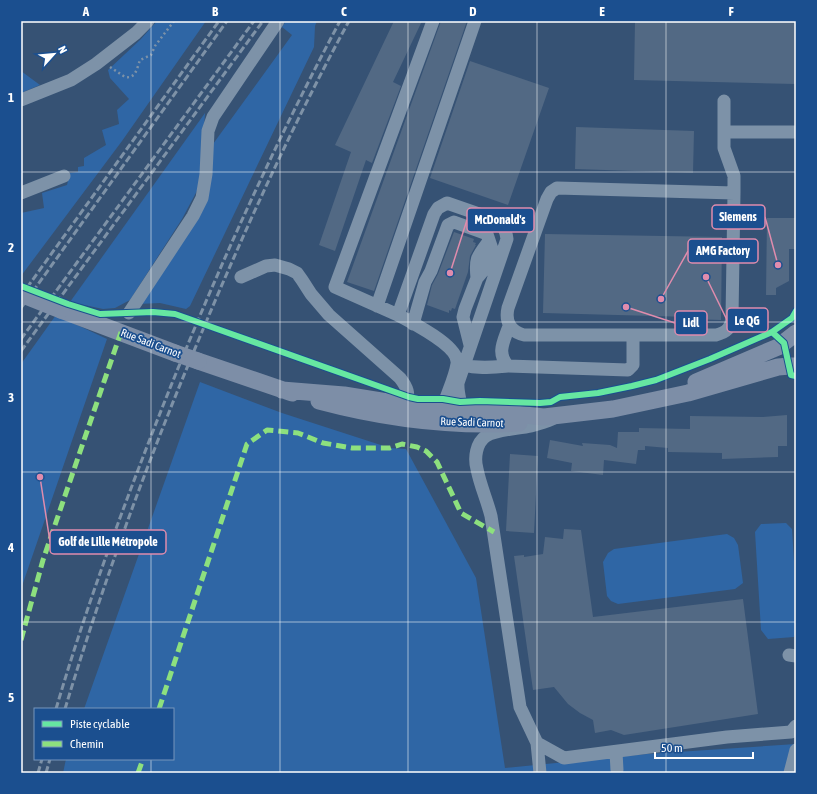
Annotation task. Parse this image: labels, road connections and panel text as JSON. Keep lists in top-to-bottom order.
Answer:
{
  "streets": {
    "main road": ["Rue Sadi Carnot"]
  },
  "places": [
    "Siemens",
    "McDonald's",
    "Le QG",
    "AMG Factory",
    "Lidl",
    "Golf de Lille Métropole"
  ],
  "legend": ["Piste cyclable", "Chemin"],
  "scale_bar": "50 m",
  "north": "top right",
  "grid": {
    "columns": [
      "A",
      "B",
      "C",
      "D",
      "E",
      "F"
    ],
    "rows": [
      "1",
      "2",
      "3",
      "4",
      "5"
    ]
  }
}
